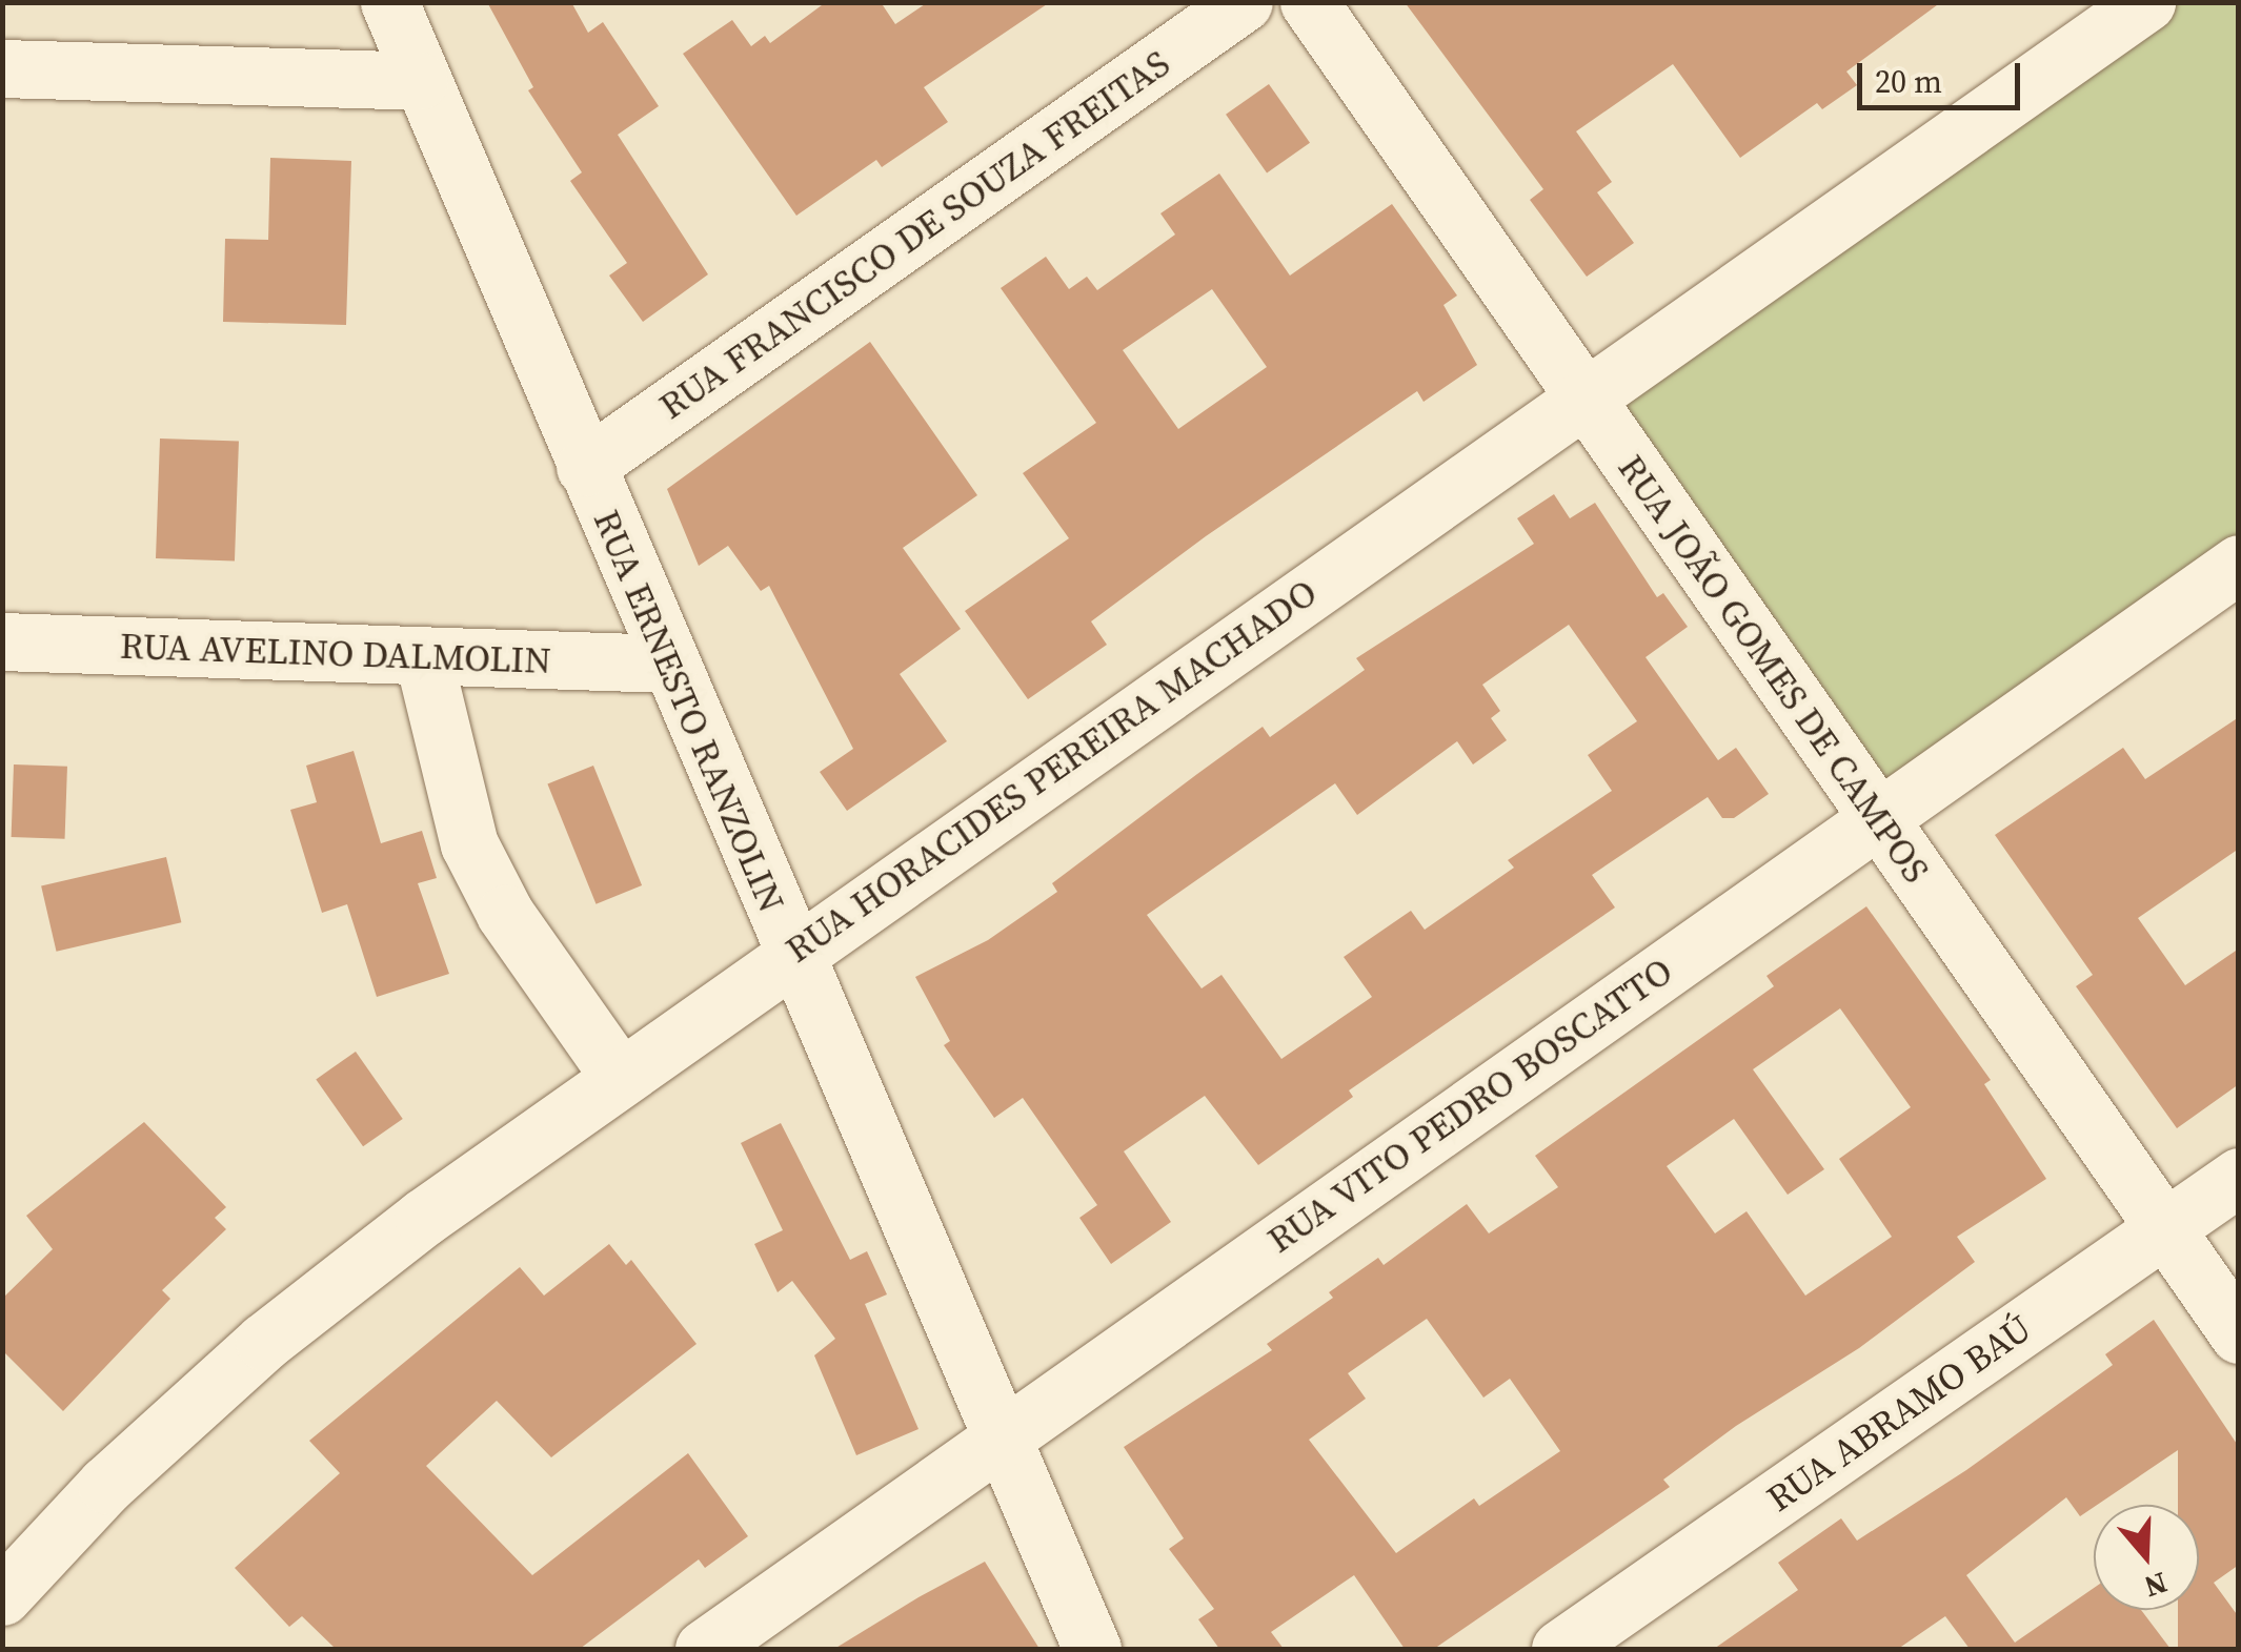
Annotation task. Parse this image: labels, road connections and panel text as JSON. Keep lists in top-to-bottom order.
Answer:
{
  "streets": {
    "street": [
      "RUA FRANCISCO DE SOUZA FREITAS",
      "RUA AVELINO DALMOLIN",
      "RUA JOÃO GOMES DE CAMPOS",
      "RUA ERNESTO RANZOLIN",
      "RUA HORACIDES PEREIRA MACHADO",
      "RUA VITO PEDRO BOSCATTO",
      "RUA ABRAMO BAÚ"
    ]
  },
  "crossings": [
    ["RUA FRANCISCO DE SOUZA FREITAS", "RUA ERNESTO RANZOLIN"],
    ["RUA AVELINO DALMOLIN", "RUA ERNESTO RANZOLIN"],
    ["RUA JOÃO GOMES DE CAMPOS", "RUA HORACIDES PEREIRA MACHADO"],
    ["RUA JOÃO GOMES DE CAMPOS", "RUA VITO PEDRO BOSCATTO"],
    ["RUA JOÃO GOMES DE CAMPOS", "RUA ABRAMO BAÚ"],
    ["RUA ERNESTO RANZOLIN", "RUA HORACIDES PEREIRA MACHADO"],
    ["RUA ERNESTO RANZOLIN", "RUA VITO PEDRO BOSCATTO"]
  ],
  "scale_bar": "20 m",
  "north": "bottom"
}
